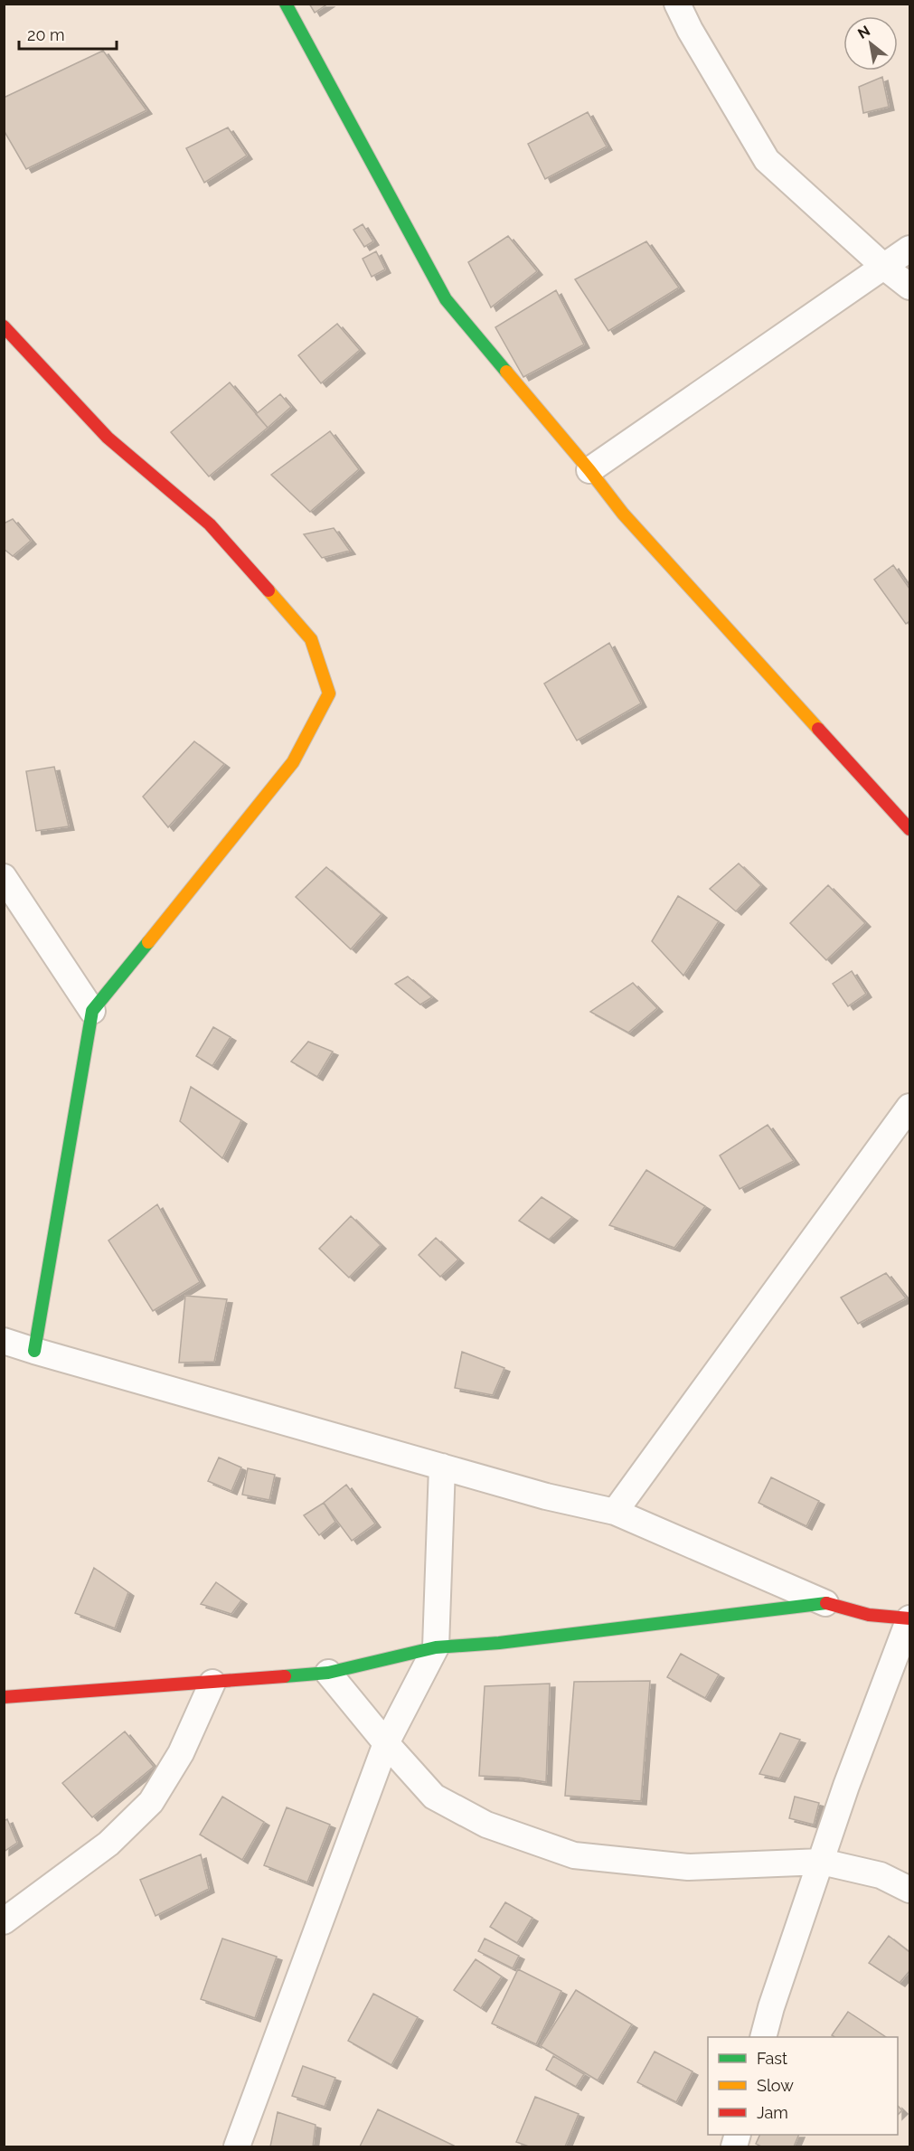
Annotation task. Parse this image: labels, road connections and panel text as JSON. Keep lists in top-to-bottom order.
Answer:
{
  "legend": ["Fast", "Slow", "Jam"],
  "scale_bar": "20 m",
  "north": "top left"
}
